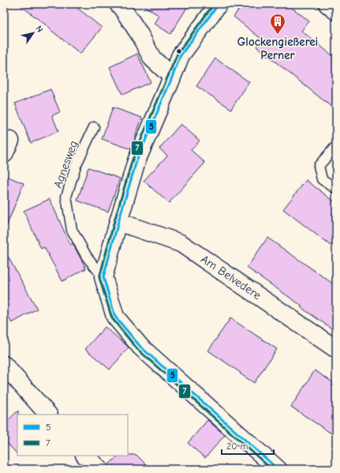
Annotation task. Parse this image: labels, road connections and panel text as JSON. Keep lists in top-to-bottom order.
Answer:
{
  "streets": {
    "street": ["Am Belvedere"],
    "lane": ["Agnesweg"]
  },
  "places": {
    "building": ["Glockengießerei Perner"]
  },
  "lines": ["transit line 5", "transit line 7"],
  "legend": ["5", "7"],
  "scale_bar": "20 m",
  "north": "top right"
}
